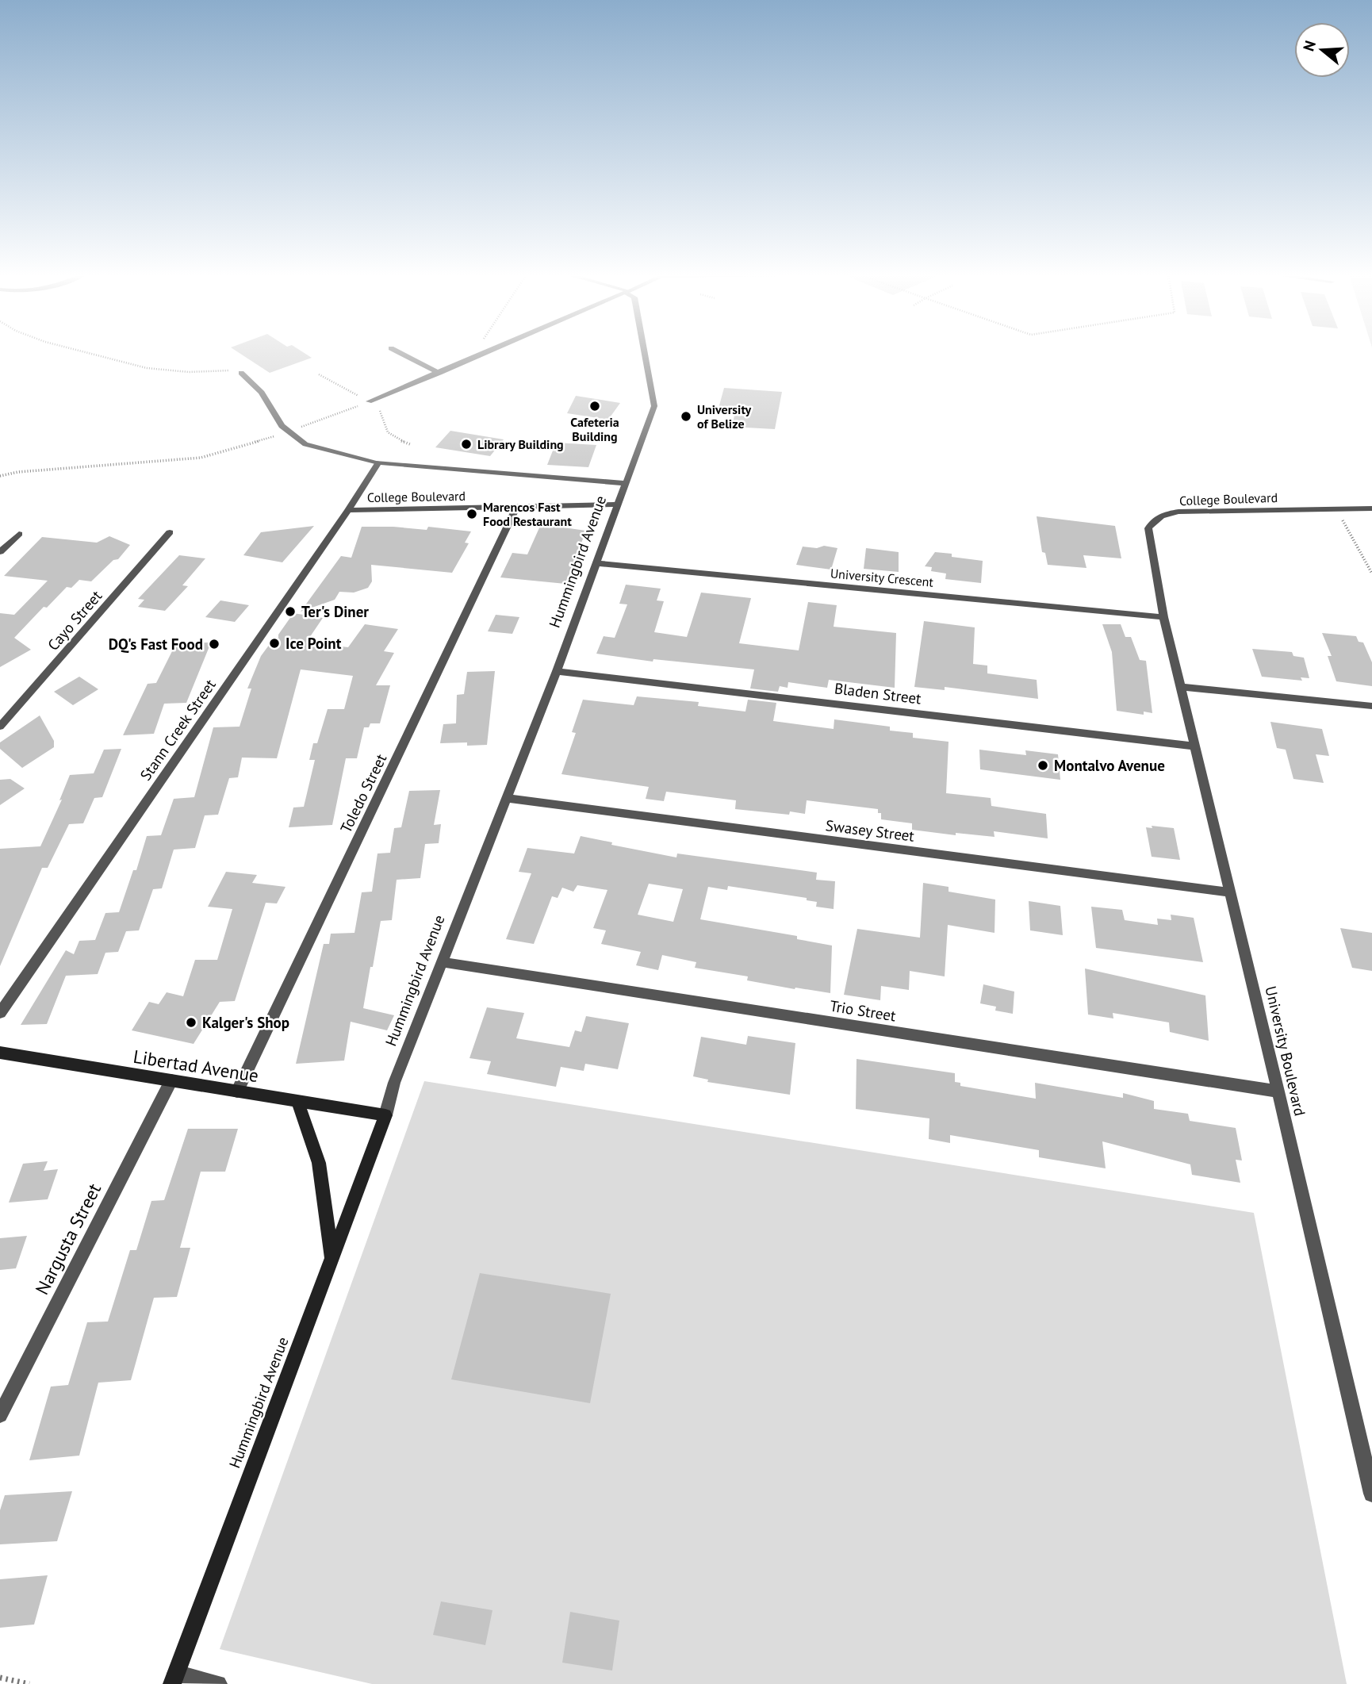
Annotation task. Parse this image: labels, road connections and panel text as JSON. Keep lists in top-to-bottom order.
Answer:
{
  "streets": {
    "street": [
      "College Boulevard",
      "Hummingbird Avenue",
      "University Crescent",
      "Cayo Street",
      "Bladen Street",
      "Stann Creek Street",
      "Toledo Street",
      "Swasey Street",
      "Trio Street",
      "University Boulevard",
      "Libertad Avenue",
      "Nargusta Street"
    ]
  },
  "crossings": [
    ["College Boulevard", "Hummingbird Avenue"],
    ["College Boulevard", "University Crescent"],
    ["College Boulevard", "Stann Creek Street"],
    ["College Boulevard", "Toledo Street"],
    ["College Boulevard", "University Boulevard"],
    ["Hummingbird Avenue", "University Crescent"],
    ["Hummingbird Avenue", "Bladen Street"],
    ["Hummingbird Avenue", "Swasey Street"],
    ["Hummingbird Avenue", "Trio Street"],
    ["Hummingbird Avenue", "Libertad Avenue"],
    ["University Crescent", "University Boulevard"],
    ["Bladen Street", "University Boulevard"],
    ["Toledo Street", "Libertad Avenue"],
    ["Swasey Street", "University Boulevard"],
    ["Trio Street", "University Boulevard"],
    ["Libertad Avenue", "Nargusta Street"]
  ],
  "places": [
    "Cafeteria Building",
    "University of Belize",
    "Library Building",
    "Marencos Fast Food Restaurant",
    "Ter's Diner",
    "Ice Point",
    "DQ's Fast Food",
    "Montalvo Avenue",
    "Kalger's Shop"
  ],
  "north": "left"
}
